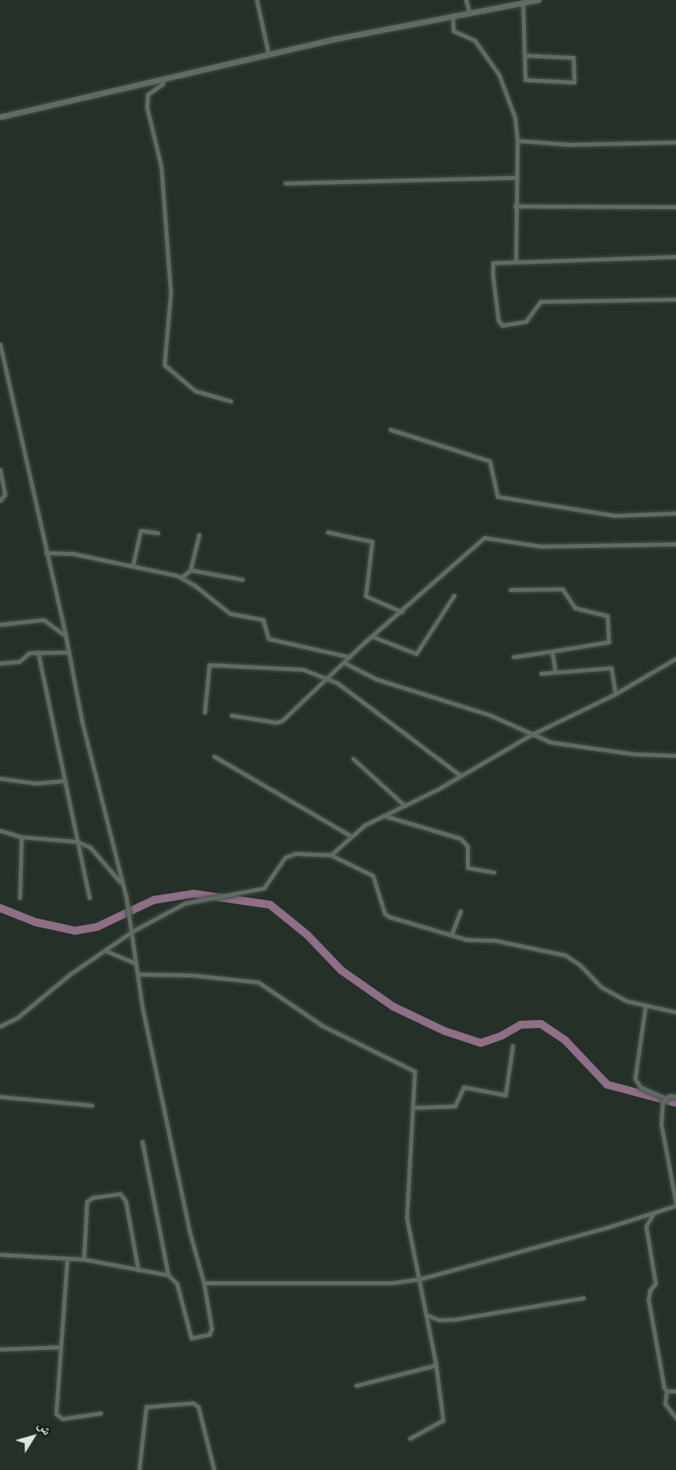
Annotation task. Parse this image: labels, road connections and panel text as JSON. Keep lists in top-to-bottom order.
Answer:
{
  "north": "top right"
}
